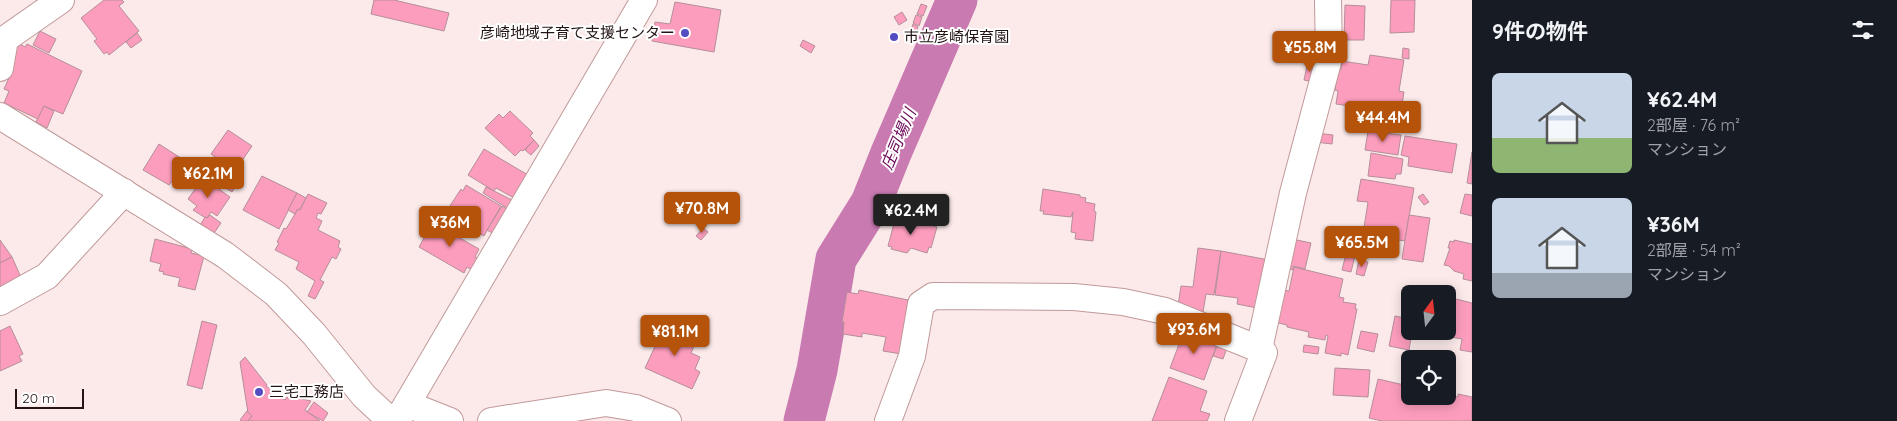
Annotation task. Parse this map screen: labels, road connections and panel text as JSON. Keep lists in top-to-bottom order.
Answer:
{
  "water": ["庄司場川"],
  "places": ["彦崎地域子育て支援センター", "市立彦崎保育園", "三宅工務店"],
  "scale_bar": "20 m",
  "north": "top",
  "page": {
    "heading": "9件の物件",
    "price": [
      "¥55.8M",
      "¥44.4M",
      "¥62.1M",
      "¥70.8M",
      "¥62.4M",
      "¥36M",
      "¥65.5M",
      "¥93.6M",
      "¥81.1M"
    ],
    "list": [
      {
        "name": "¥62.4M",
        "note": "2部屋 · 76 m² · マンション"
      },
      {
        "name": "¥36M",
        "note": "2部屋 · 54 m² · マンション"
      }
    ],
    "scale": "20 m"
  }
}
